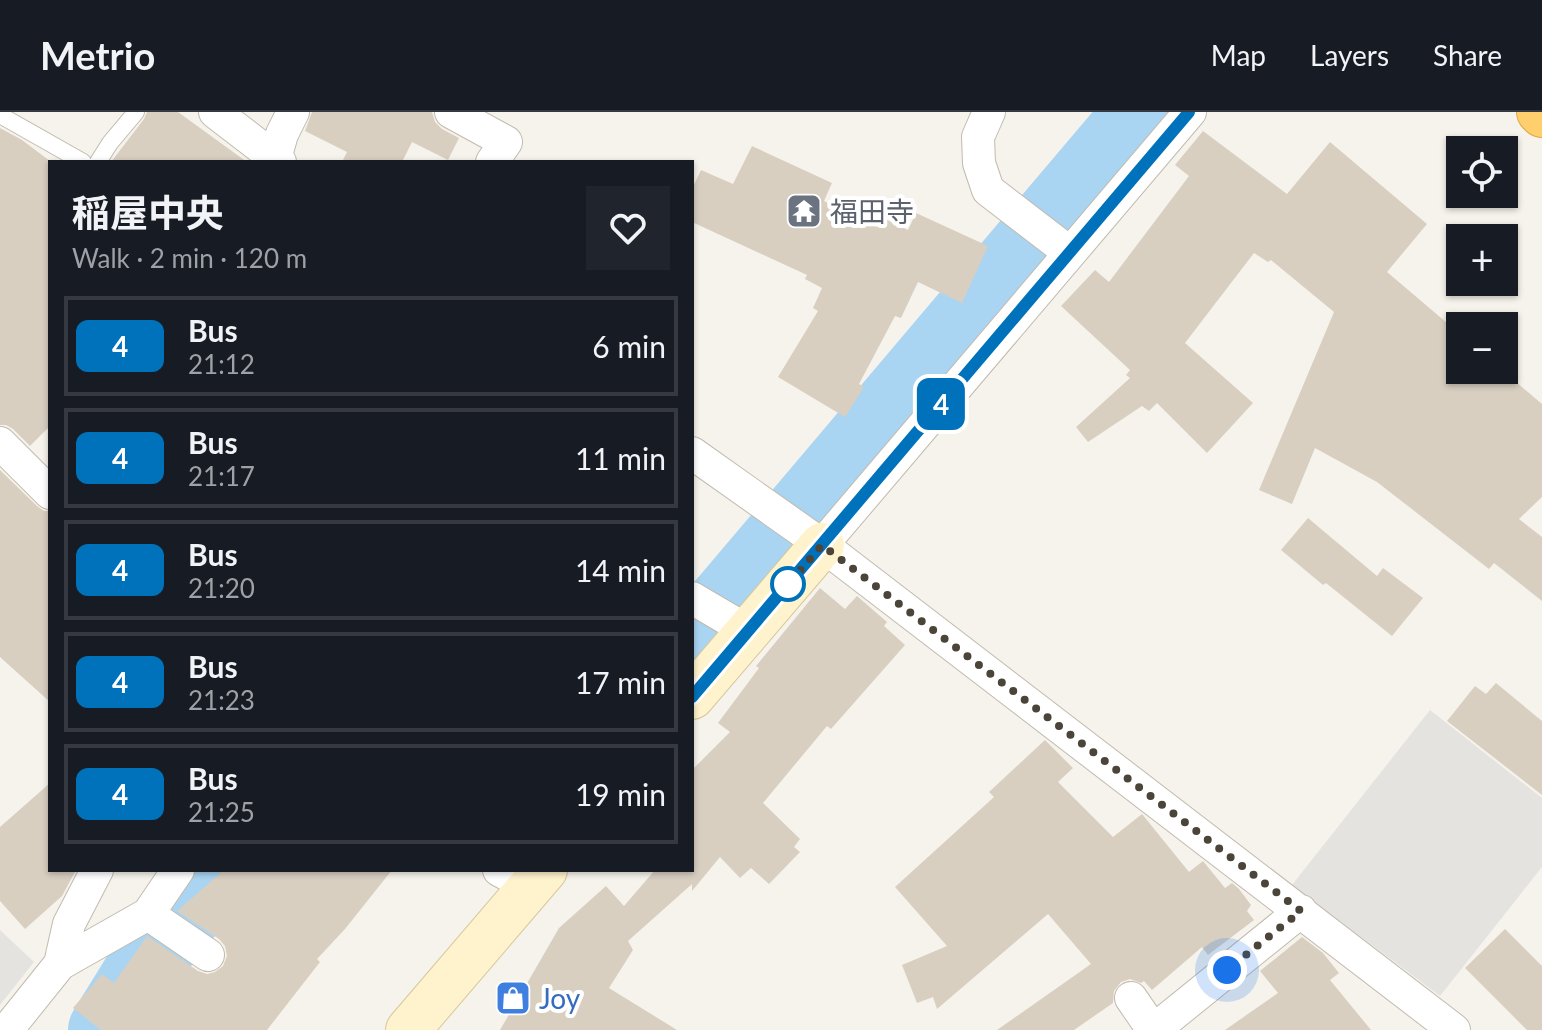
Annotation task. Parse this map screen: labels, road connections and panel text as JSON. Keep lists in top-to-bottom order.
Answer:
{
  "places": {
    "temple": ["福田寺"],
    "shop": ["Joy"]
  },
  "lines": ["bus line 4"],
  "page": {
    "header": "Metrio",
    "nav": ["Map", "Layers", "Share"],
    "on_map": "4",
    "map_buttons": ["+", "−"],
    "heading": ["稲屋中央", "Walk · 2 min · 120 m"],
    "list": [
      {
        "mark": "4",
        "name": "Bus",
        "note": "21:12",
        "value": "6 min"
      },
      {
        "mark": "4",
        "name": "Bus",
        "note": "21:17",
        "value": "11 min"
      },
      {
        "mark": "4",
        "name": "Bus",
        "note": "21:20",
        "value": "14 min"
      },
      {
        "mark": "4",
        "name": "Bus",
        "note": "21:23",
        "value": "17 min"
      },
      {
        "mark": "4",
        "name": "Bus",
        "note": "21:25",
        "value": "19 min"
      }
    ]
  }
}
